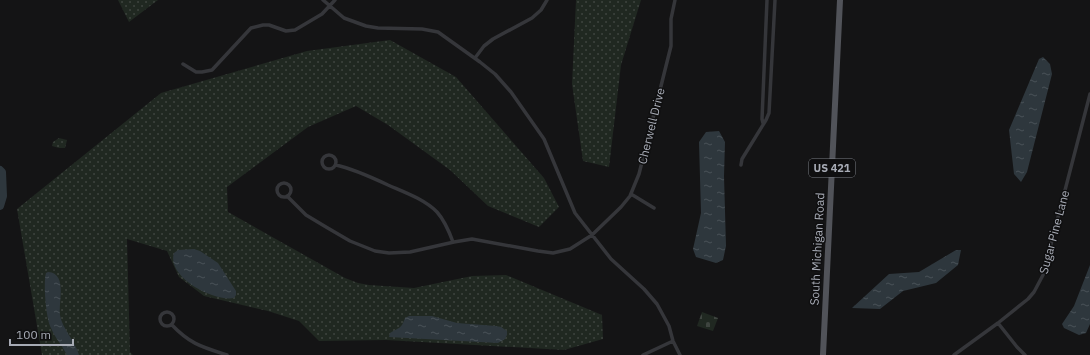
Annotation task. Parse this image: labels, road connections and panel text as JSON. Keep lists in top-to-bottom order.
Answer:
{
  "streets": {
    "main road": ["US 421", "South Michigan Road"],
    "street": ["Cherwell Drive", "Sugar Pine Lane"]
  },
  "scale_bar": "100 m"
}
